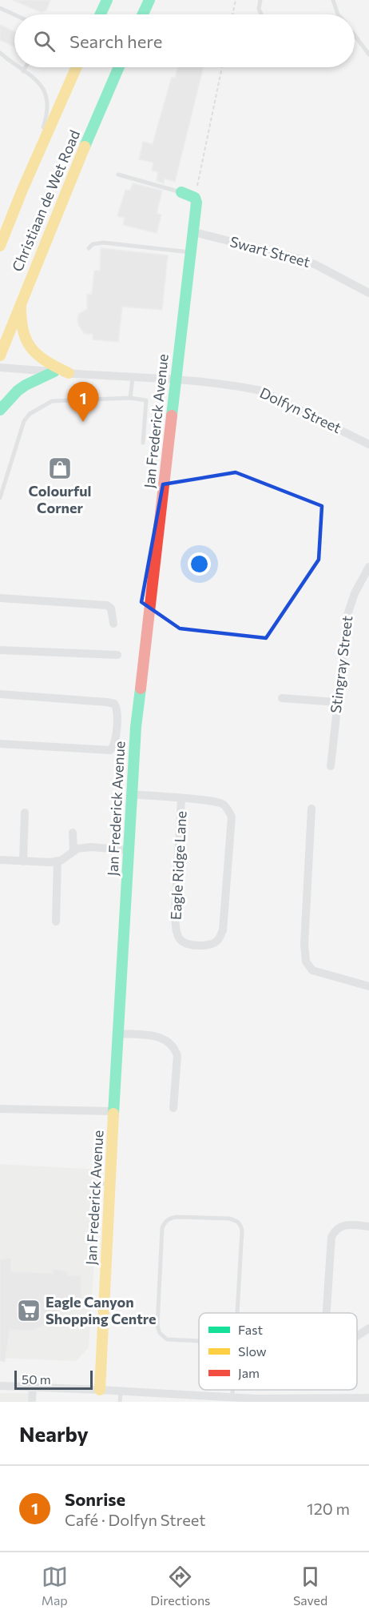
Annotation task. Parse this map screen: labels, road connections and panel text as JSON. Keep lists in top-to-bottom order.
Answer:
{
  "streets": {
    "street": [
      "Christiaan de Wet Road",
      "Swart Street",
      "Dolfyn Street",
      "Jan Frederick Avenue",
      "Stingray Street",
      "Eagle Ridge Lane"
    ]
  },
  "crossings": [
    ["Swart Street", "Jan Frederick Avenue"],
    ["Dolfyn Street", "Jan Frederick Avenue"],
    ["Jan Frederick Avenue", "Eagle Ridge Lane"]
  ],
  "places": {
    "shop": ["Colourful Corner"],
    "supermarket": ["Eagle Canyon Shopping Centre"]
  },
  "legend": ["Fast", "Slow", "Jam"],
  "scale_bar": "50 m",
  "page": {
    "search": "Search here",
    "pins": "1",
    "scale": "50 m",
    "heading": "Nearby",
    "list": [
      {
        "mark": "1",
        "name": "Sonrise",
        "note": "Café · Dolfyn Street",
        "value": "120 m"
      }
    ],
    "nav": ["Map", "Directions", "Saved"]
  }
}
